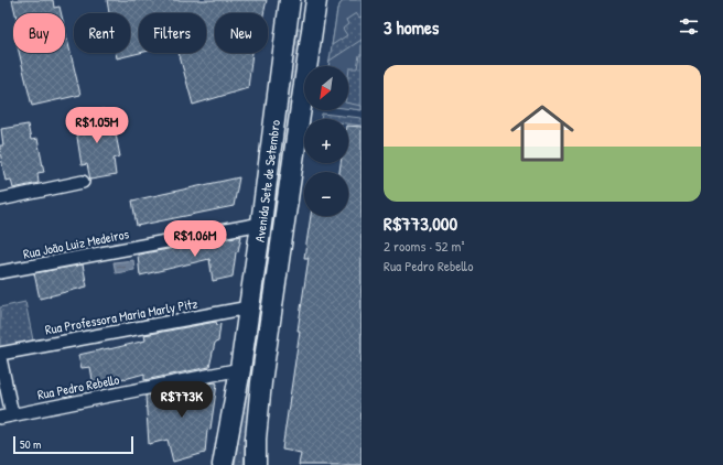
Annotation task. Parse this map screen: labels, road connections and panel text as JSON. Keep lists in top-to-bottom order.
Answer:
{
  "streets": {
    "main road": ["Avenida Sete de Setembro"],
    "street": ["Rua João Luiz Medeiros", "Rua Professora Maria Marly Pitz", "Rua Pedro Rebello"]
  },
  "crossings": [
    ["Avenida Sete de Setembro", "Rua João Luiz Medeiros"],
    ["Avenida Sete de Setembro", "Rua Professora Maria Marly Pitz"],
    ["Avenida Sete de Setembro", "Rua Pedro Rebello"]
  ],
  "scale_bar": "50 m",
  "north": "bottom left",
  "page": {
    "heading": "3 homes",
    "chip": [
      "Buy",
      "Rent",
      "Filters",
      "New"
    ],
    "list": [
      {
        "name": "R$773,000",
        "note": "2 rooms · 52 m² · Rua Pedro Rebello"
      }
    ],
    "map_buttons": ["+", "−"],
    "price": ["R$1.05M", "R$1.06M", "R$773K"],
    "scale": "50 m"
  }
}
